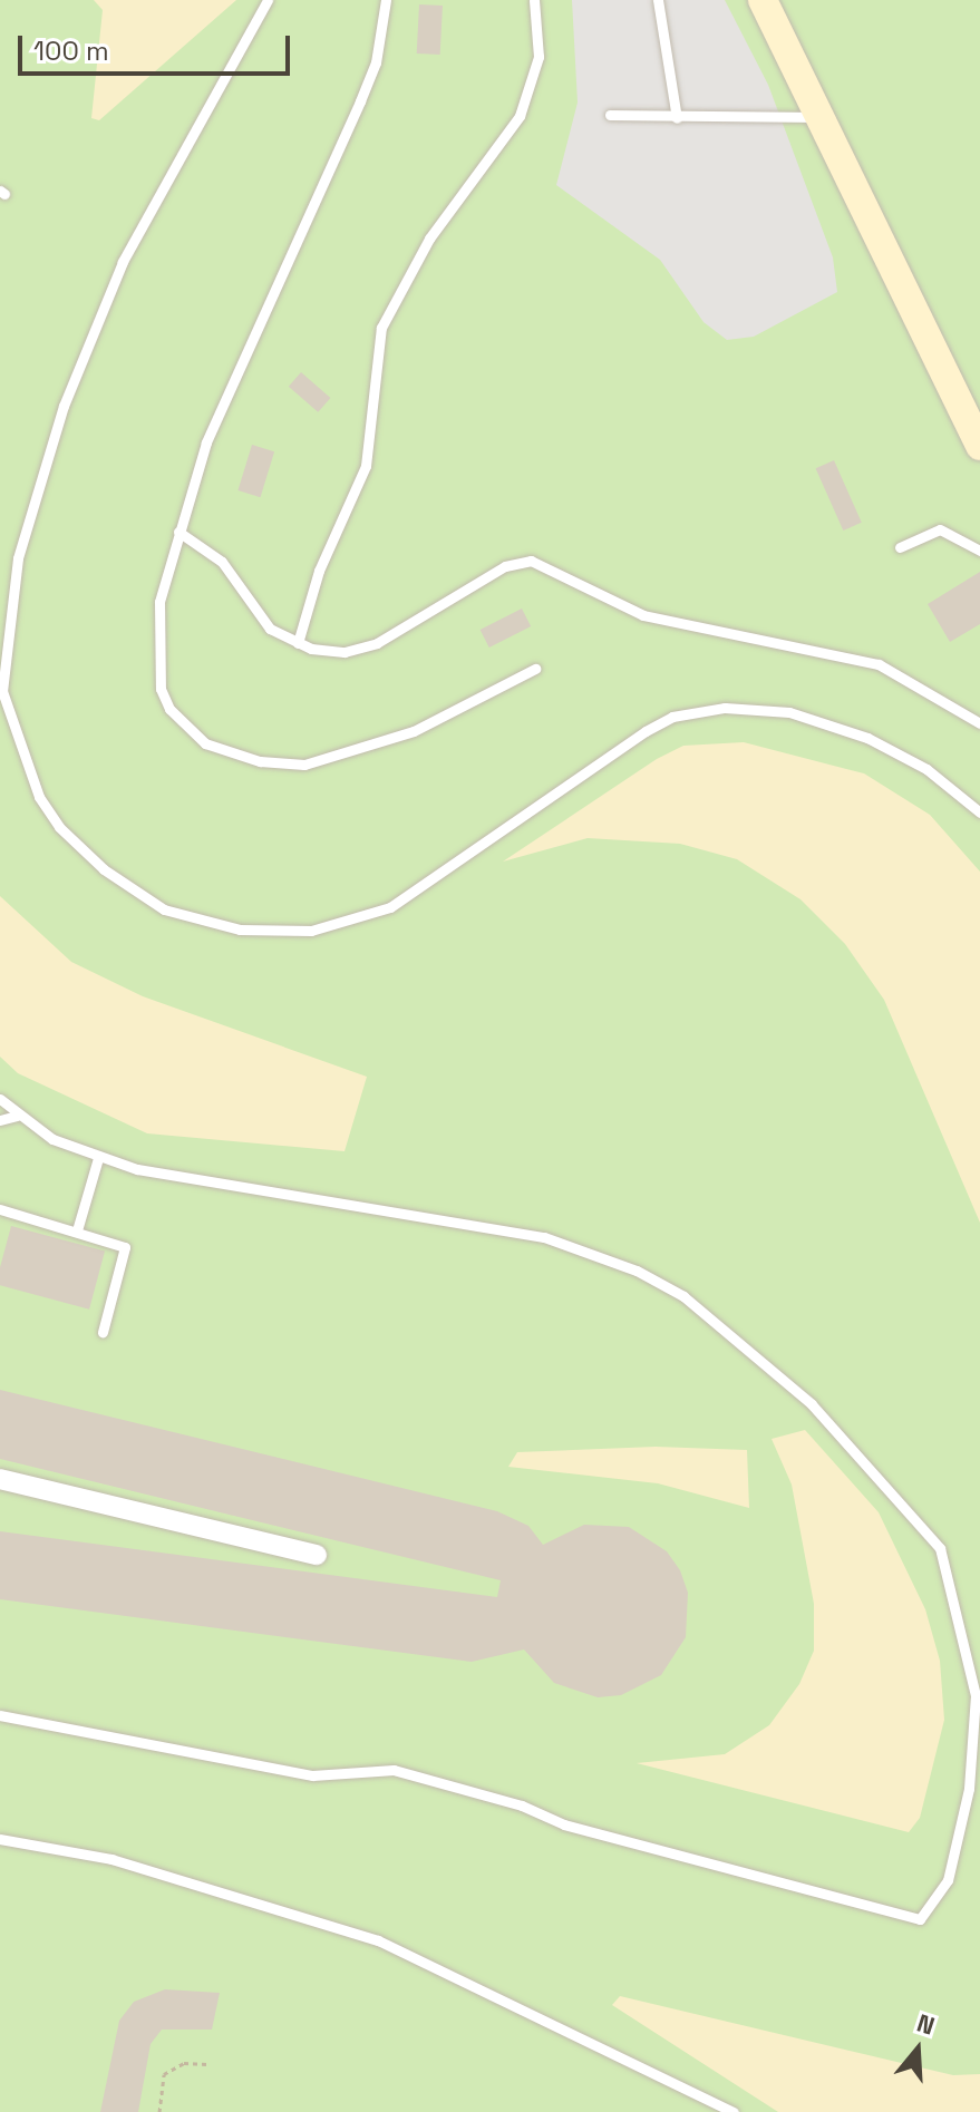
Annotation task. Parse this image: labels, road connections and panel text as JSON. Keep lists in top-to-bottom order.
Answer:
{
  "scale_bar": "100 m",
  "north": "top"
}
